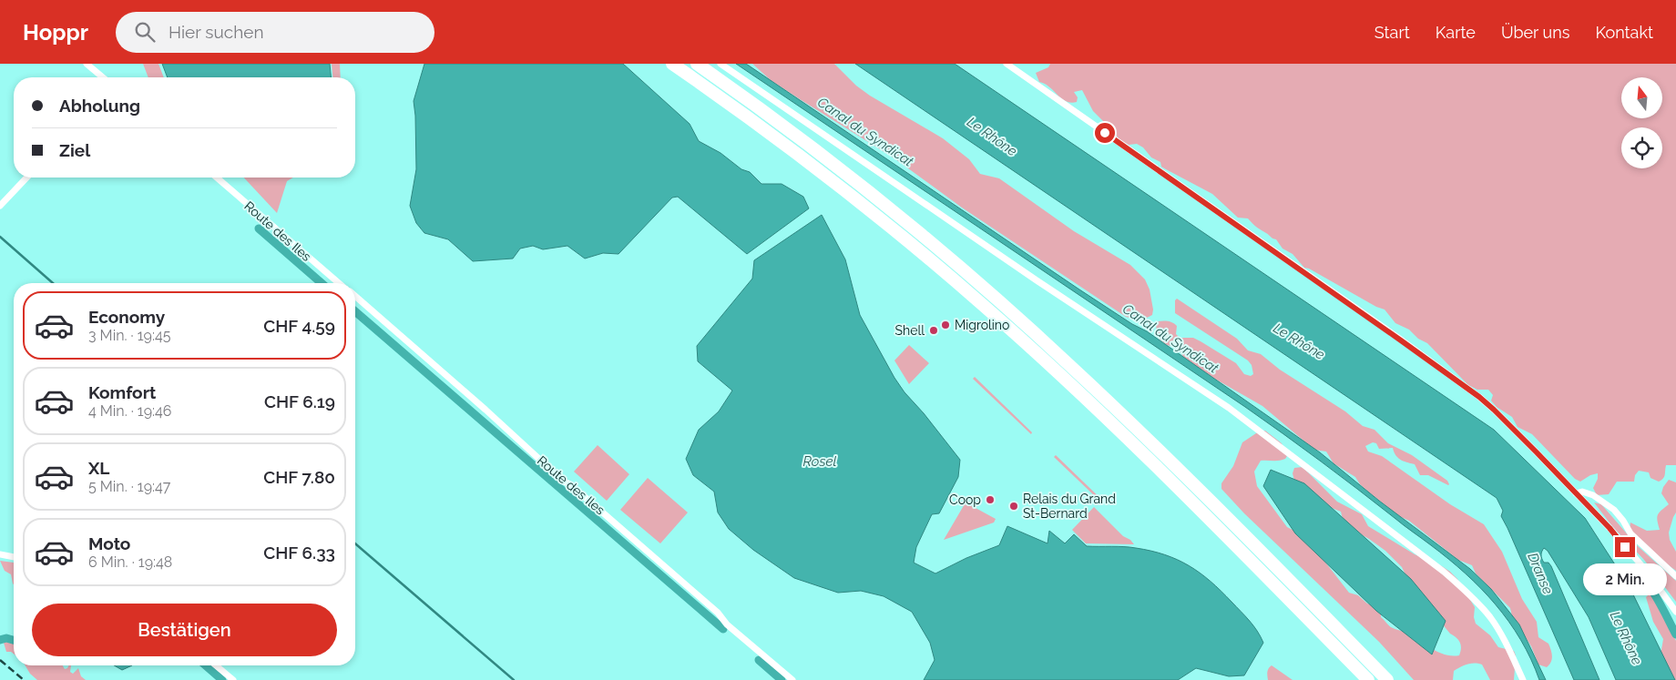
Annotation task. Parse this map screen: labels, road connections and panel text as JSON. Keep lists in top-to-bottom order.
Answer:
{
  "streets": {
    "street": ["Route des Iles"]
  },
  "water": [
    "Canal du Syndicat",
    "Le Rhône",
    "Rosel",
    "Dranse"
  ],
  "places": [
    "Migrolino",
    "Shell",
    "Coop",
    "Relais du Grand St-Bernard"
  ],
  "north": "top",
  "page": {
    "header": "Hoppr",
    "search": "Hier suchen",
    "nav": [
      "Start",
      "Karte",
      "Über uns",
      "Kontakt"
    ],
    "banner": ["Abholung", "Ziel"],
    "list": [
      {
        "name": "Economy",
        "note": "3 Min. · 19:45",
        "value": "CHF 4.59"
      },
      {
        "name": "Komfort",
        "note": "4 Min. · 19:46",
        "value": "CHF 6.19"
      },
      {
        "name": "XL",
        "note": "5 Min. · 19:47",
        "value": "CHF 7.80"
      },
      {
        "name": "Moto",
        "note": "6 Min. · 19:48",
        "value": "CHF 6.33"
      }
    ],
    "bubble": "2 Min.",
    "buttons": "Bestätigen"
  }
}
